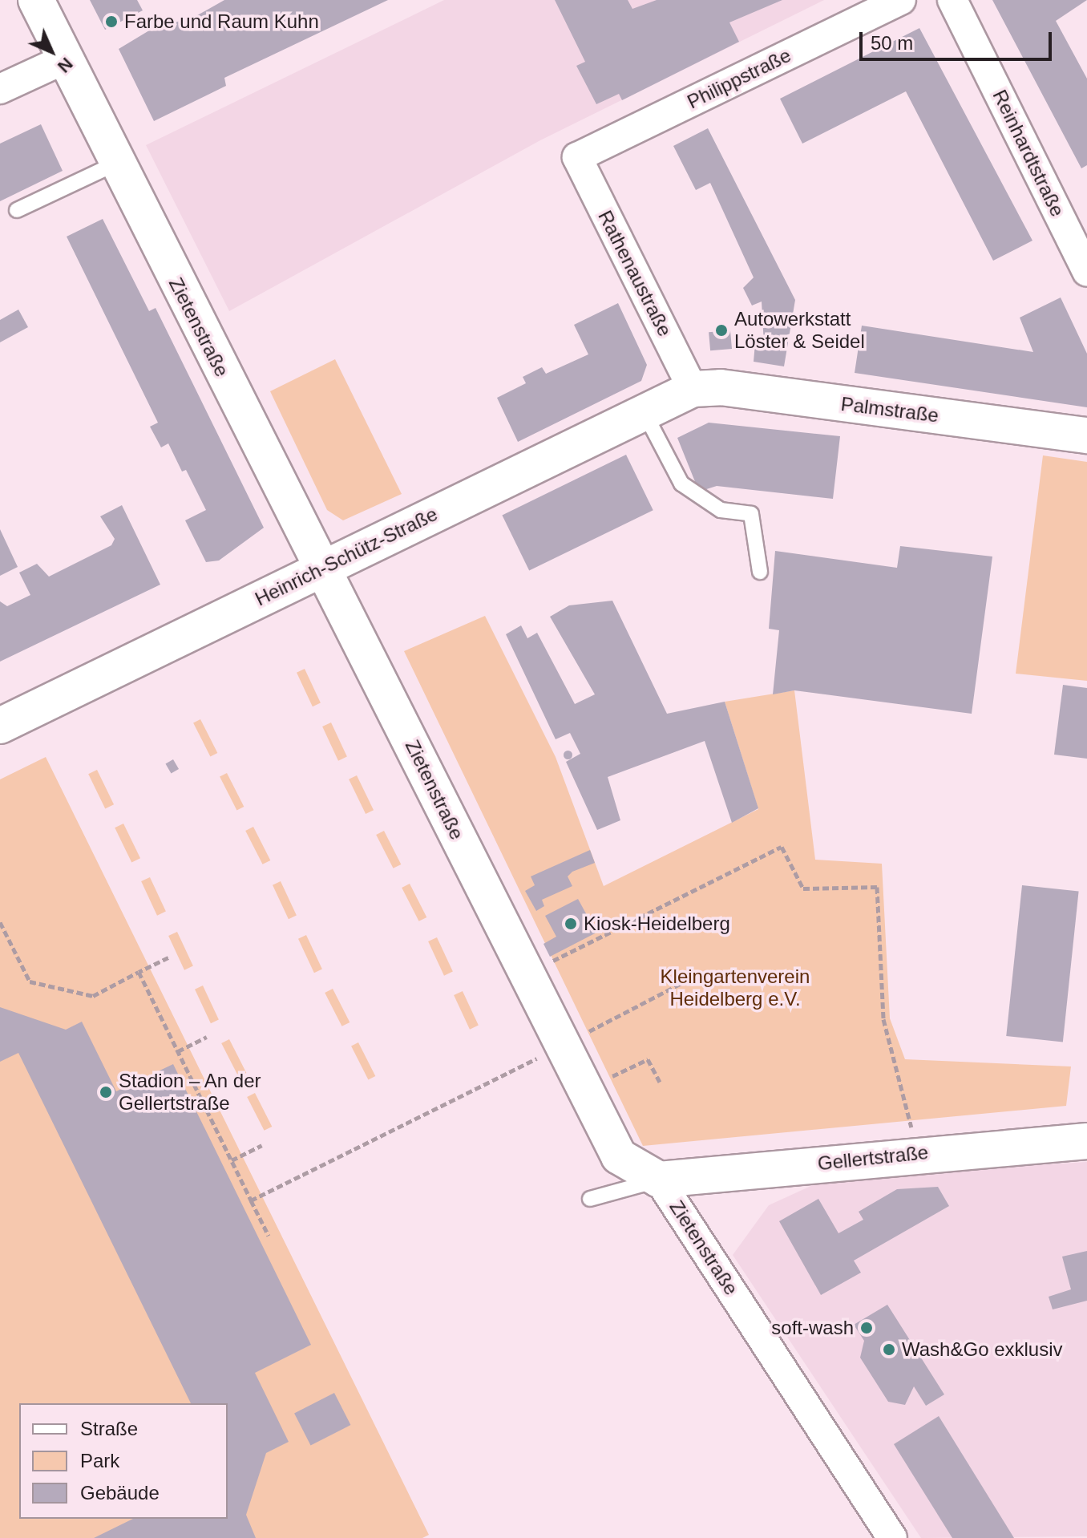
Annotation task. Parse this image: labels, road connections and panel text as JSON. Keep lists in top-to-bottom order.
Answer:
{
  "streets": {
    "street": [
      "Philippstraße",
      "Reinhardtstraße",
      "Rathenaustraße",
      "Zietenstraße",
      "Palmstraße",
      "Heinrich-Schütz-Straße",
      "Gellertstraße"
    ]
  },
  "crossings": [
    ["Philippstraße", "Rathenaustraße"],
    ["Rathenaustraße", "Palmstraße"],
    ["Rathenaustraße", "Heinrich-Schütz-Straße"],
    ["Zietenstraße", "Heinrich-Schütz-Straße"],
    ["Zietenstraße", "Gellertstraße"],
    ["Palmstraße", "Heinrich-Schütz-Straße"]
  ],
  "parks": ["Kleingartenverein Heidelberg e.V."],
  "places": [
    "Farbe und Raum Kuhn",
    "Autowerkstatt Löster & Seidel",
    "Kiosk-Heidelberg",
    "Stadion – An der Gellertstraße",
    "soft-wash",
    "Wash&Go exklusiv"
  ],
  "legend": ["Straße", "Park", "Gebäude"],
  "scale_bar": "50 m",
  "north": "bottom right"
}
